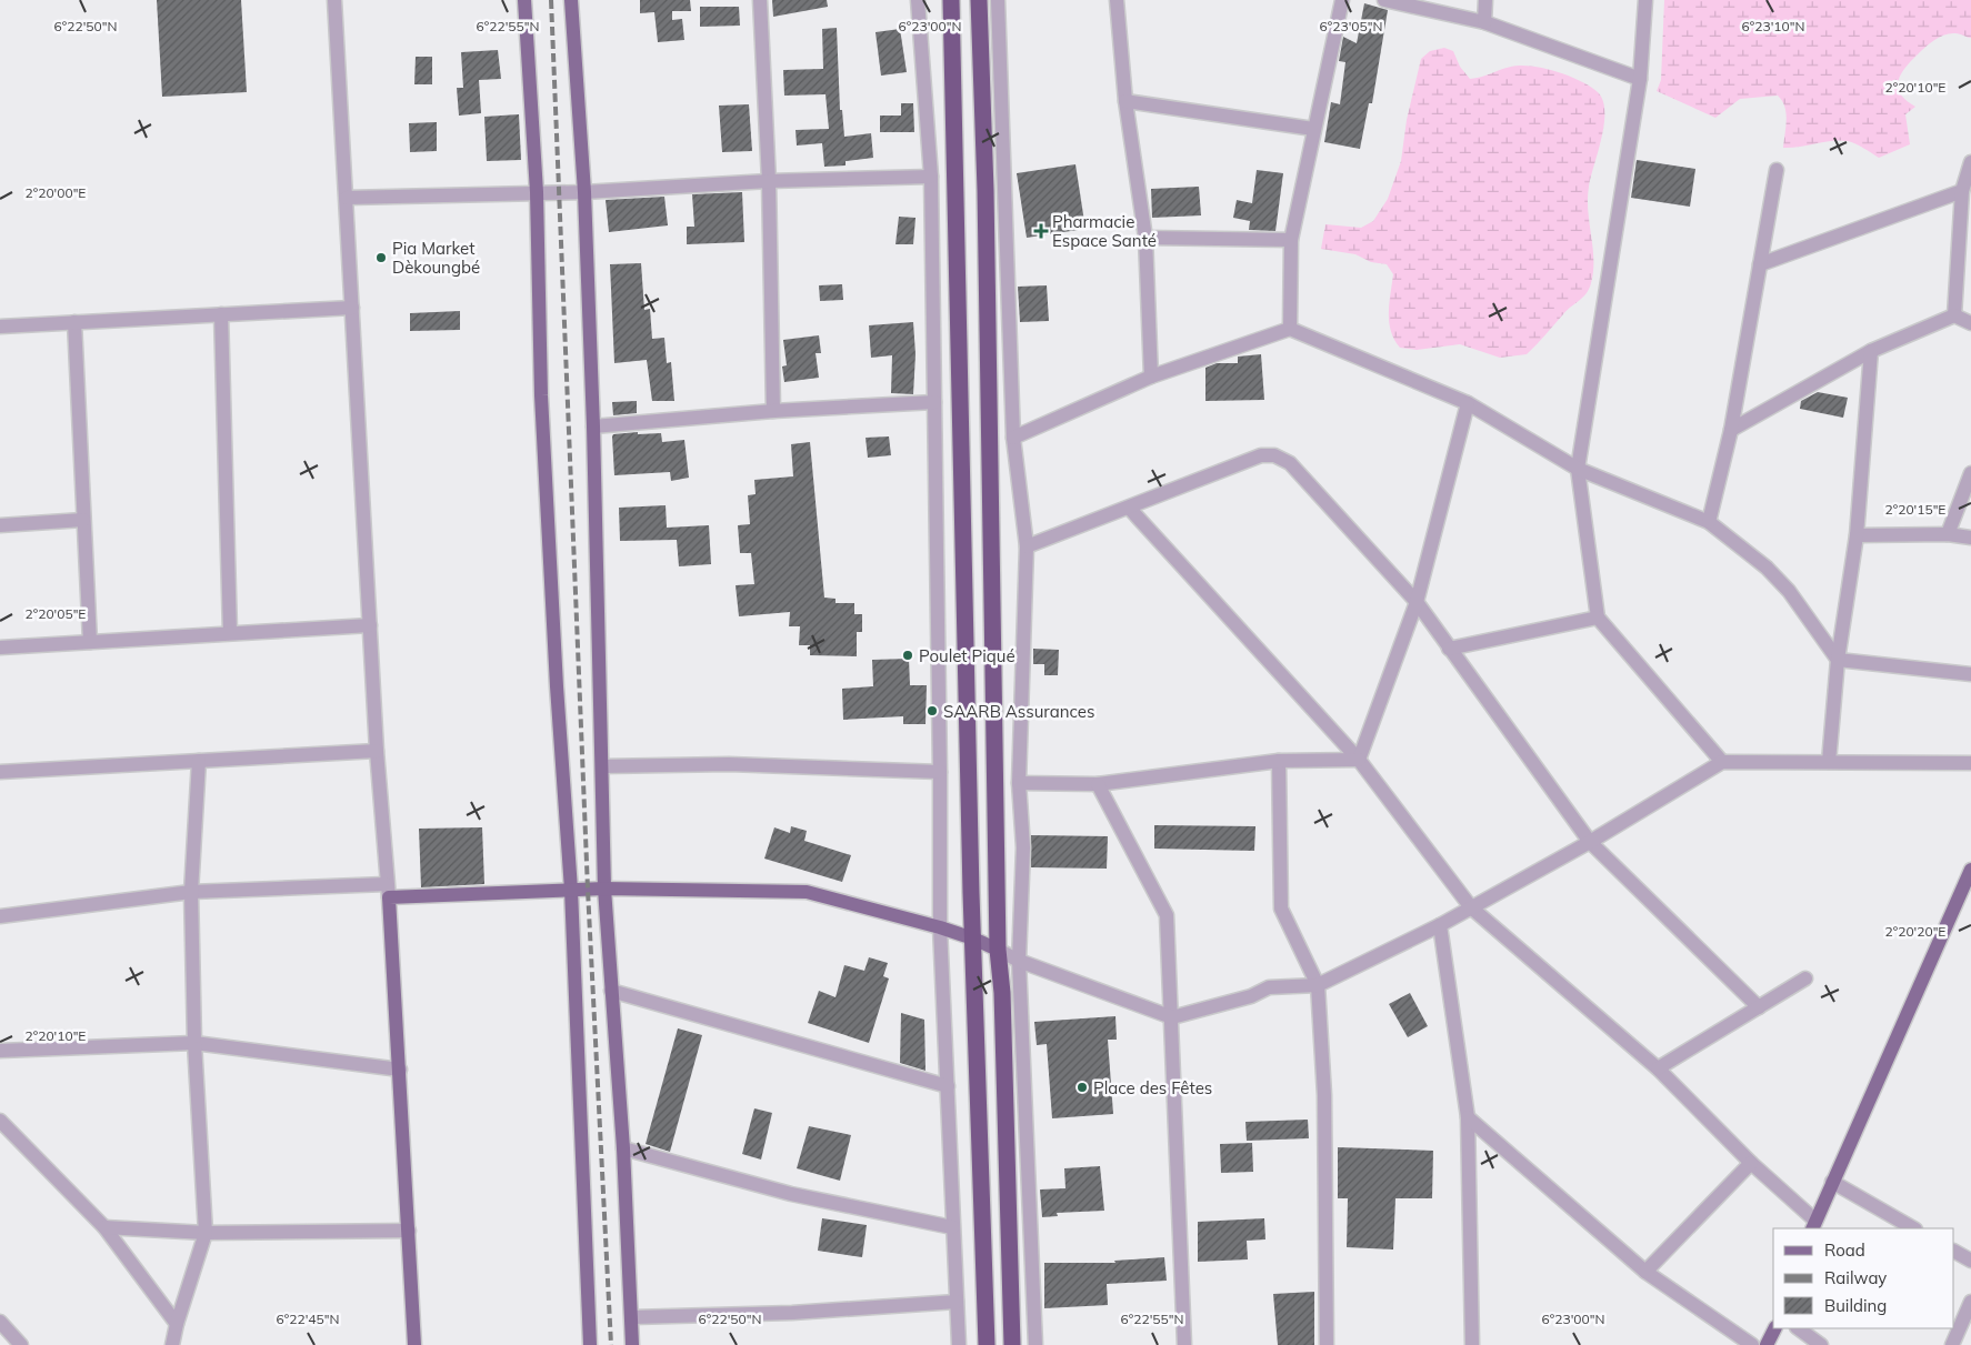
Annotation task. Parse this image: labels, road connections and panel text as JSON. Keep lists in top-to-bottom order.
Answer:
{
  "places": {
    "health": ["Pharmacie Espace Santé"],
    "other": [
      "Pia Market Dèkoungbé",
      "Poulet Piqué",
      "SAARB Assurances",
      "Place des Fêtes"
    ]
  },
  "legend": ["Road", "Railway", "Building"],
  "coordinates": [
    "6°22'50\"N",
    "6°22'55\"N",
    "6°23'00\"N",
    "6°23'05\"N",
    "6°23'10\"N",
    "2°20'10\"E",
    "2°20'00\"E",
    "2°20'15\"E",
    "2°20'05\"E",
    "2°20'20\"E",
    "6°22'45\"N"
  ]
}
